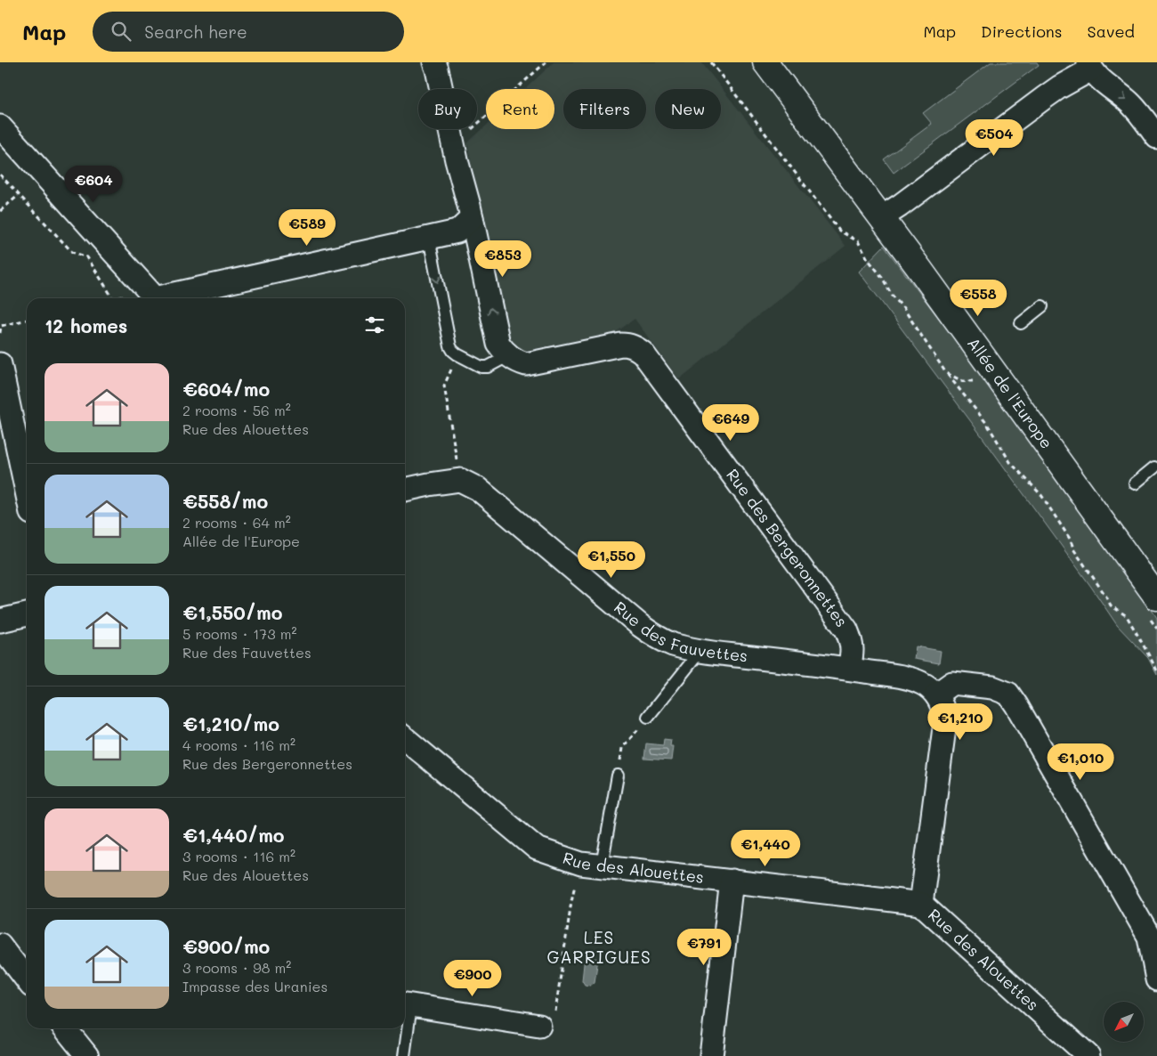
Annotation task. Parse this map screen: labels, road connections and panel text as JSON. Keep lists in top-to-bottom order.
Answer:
{
  "streets": {
    "street": [
      "Allée de l'Europe",
      "Rue des Bergeronnettes",
      "Rue des Fauvettes",
      "Rue des Alouettes"
    ]
  },
  "crossings": [
    ["Rue des Bergeronnettes", "Rue des Fauvettes"]
  ],
  "districts": ["LES GARRIGUES"],
  "north": "bottom left",
  "page": {
    "header": "Map",
    "search": "Search here",
    "nav": ["Map", "Directions", "Saved"],
    "chip": [
      "Buy",
      "Rent",
      "Filters",
      "New"
    ],
    "price": [
      "€504",
      "€604",
      "€589",
      "€853",
      "€558",
      "€649",
      "€1,550",
      "€1,210",
      "€1,010",
      "€1,440",
      "€791",
      "€900"
    ],
    "heading": "12 homes",
    "list": [
      {
        "name": "€604/mo",
        "note": "2 rooms · 56 m² · Rue des Alouettes"
      },
      {
        "name": "€558/mo",
        "note": "2 rooms · 64 m² · Allée de l'Europe"
      },
      {
        "name": "€1,550/mo",
        "note": "5 rooms · 173 m² · Rue des Fauvettes"
      },
      {
        "name": "€1,210/mo",
        "note": "4 rooms · 116 m² · Rue des Bergeronnettes"
      },
      {
        "name": "€1,440/mo",
        "note": "3 rooms · 116 m² · Rue des Alouettes"
      },
      {
        "name": "€900/mo",
        "note": "3 rooms · 98 m² · Impasse des Uranies"
      }
    ]
  }
}
